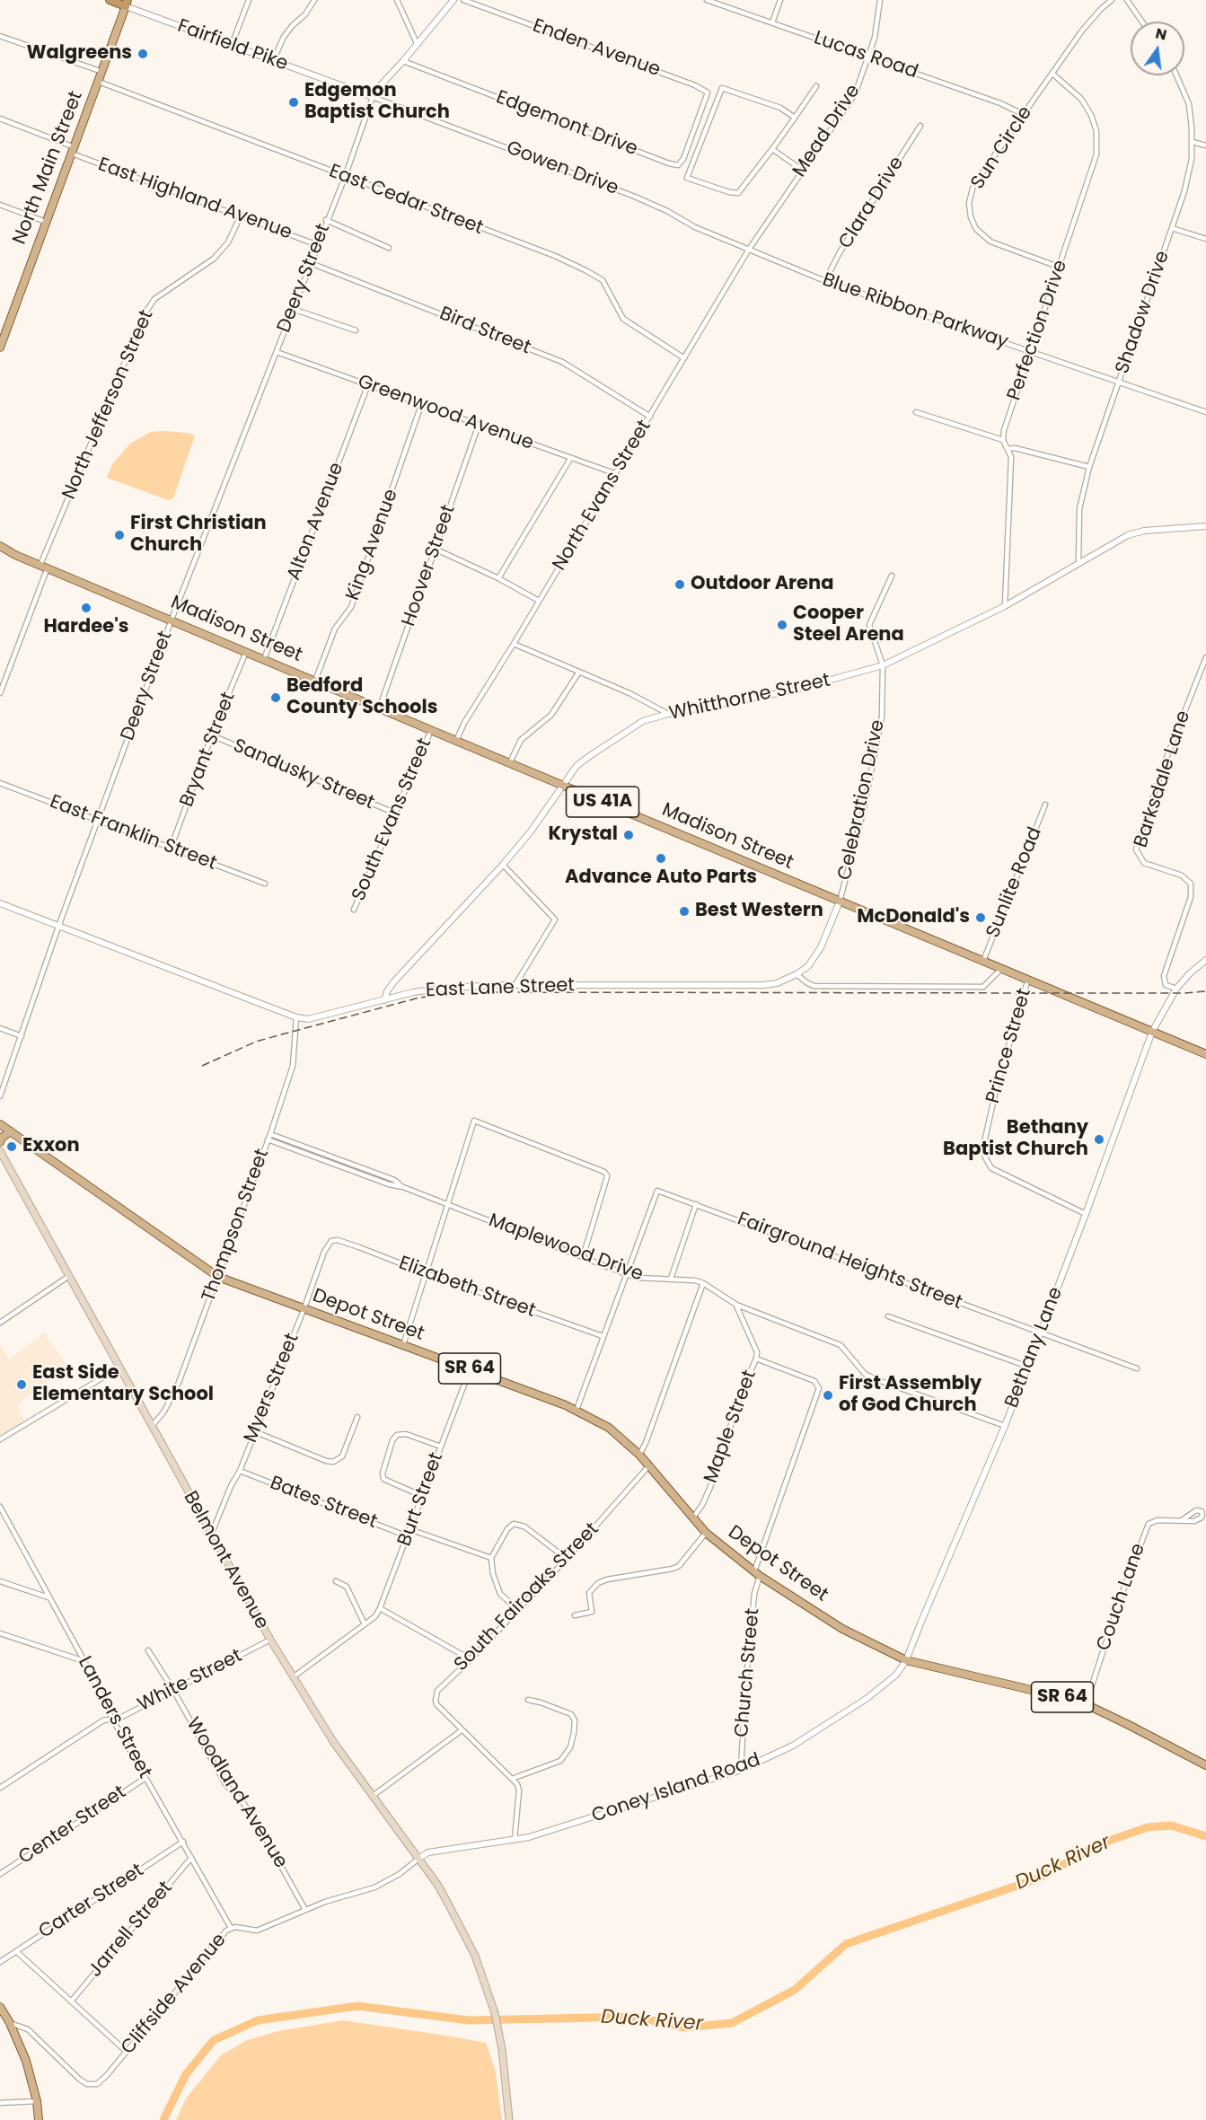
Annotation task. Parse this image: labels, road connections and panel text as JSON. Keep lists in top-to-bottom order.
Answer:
{
  "streets": {
    "main road": [
      "North Main Street",
      "Madison Street",
      "US 41A",
      "Depot Street",
      "SR 64",
      "Belmont Avenue"
    ],
    "street": [
      "Fairfield Pike",
      "Enden Avenue",
      "Lucas Road",
      "Edgemont Drive",
      "Mead Drive",
      "Sun Circle",
      "Gowen Drive",
      "East Highland Avenue",
      "East Cedar Street",
      "Clara Drive",
      "Deery Street",
      "Blue Ribbon Parkway",
      "Shadow Drive",
      "Perfection Drive",
      "Bird Street",
      "North Jefferson Street",
      "Greenwood Avenue",
      "North Evans Street",
      "Alton Avenue",
      "King Avenue",
      "Hoover Street",
      "Whitthorne Street",
      "Bryant Street",
      "Sandusky Street",
      "Barksdale Lane",
      "Celebration Drive",
      "South Evans Street",
      "East Franklin Street",
      "Sunlite Road",
      "East Lane Street",
      "Prince Street",
      "Thompson Street",
      "Maplewood Drive",
      "Fairground Heights Street",
      "Elizabeth Street",
      "Bethany Lane",
      "Myers Street",
      "Maple Street",
      "Burt Street",
      "Bates Street",
      "South Fairoaks Street",
      "Couch Lane",
      "Church Street",
      "White Street",
      "Landers Street",
      "Coney Island Road",
      "Woodland Avenue",
      "Center Street",
      "Carter Street",
      "Jarrell Street",
      "Cliffside Avenue"
    ]
  },
  "crossings": [
    ["Fairfield Pike", "North Main Street"],
    ["Fairfield Pike", "Gowen Drive"],
    ["Fairfield Pike", "Deery Street"],
    ["Enden Avenue", "Edgemont Drive"],
    ["Lucas Road", "Mead Drive"],
    ["Lucas Road", "Sun Circle"],
    ["Mead Drive", "Gowen Drive"],
    ["Mead Drive", "Blue Ribbon Parkway"],
    ["Mead Drive", "North Evans Street"],
    ["Sun Circle", "Perfection Drive"],
    ["North Main Street", "East Highland Avenue"],
    ["North Main Street", "East Cedar Street"],
    ["Gowen Drive", "Deery Street"],
    ["Gowen Drive", "Blue Ribbon Parkway"],
    ["Gowen Drive", "North Evans Street"],
    ["East Highland Avenue", "Deery Street"],
    ["East Highland Avenue", "North Jefferson Street"],
    ["East Cedar Street", "Deery Street"],
    ["East Cedar Street", "North Evans Street"],
    ["Clara Drive", "Blue Ribbon Parkway"],
    ["Deery Street", "Bird Street"],
    ["Deery Street", "Greenwood Avenue"],
    ["Deery Street", "Madison Street"],
    ["Deery Street", "East Franklin Street"],
    ["Deery Street", "East Lane Street"],
    ["Blue Ribbon Parkway", "Shadow Drive"],
    ["Blue Ribbon Parkway", "Perfection Drive"],
    ["Blue Ribbon Parkway", "North Evans Street"],
    ["Shadow Drive", "Whitthorne Street"],
    ["Bird Street", "North Evans Street"],
    ["North Jefferson Street", "Madison Street"],
    ["Greenwood Avenue", "North Evans Street"],
    ["Greenwood Avenue", "Alton Avenue"],
    ["Greenwood Avenue", "King Avenue"],
    ["Greenwood Avenue", "Hoover Street"],
    ["North Evans Street", "Madison Street"],
    ["Alton Avenue", "Madison Street"],
    ["King Avenue", "Madison Street"],
    ["Hoover Street", "Madison Street"],
    ["Madison Street", "Whitthorne Street"],
    ["Madison Street", "Bryant Street"],
    ["Madison Street", "Celebration Drive"],
    ["Madison Street", "South Evans Street"],
    ["Madison Street", "Sunlite Road"],
    ["Madison Street", "East Lane Street"],
    ["Madison Street", "Prince Street"],
    ["Madison Street", "Bethany Lane"],
    ["Whitthorne Street", "Celebration Drive"],
    ["Whitthorne Street", "East Lane Street"],
    ["Bryant Street", "Sandusky Street"],
    ["Bryant Street", "East Franklin Street"],
    ["Sandusky Street", "South Evans Street"],
    ["Celebration Drive", "East Lane Street"],
    ["East Lane Street", "Thompson Street"],
    ["Prince Street", "Bethany Lane"],
    ["Thompson Street", "Depot Street"],
    ["Thompson Street", "Belmont Avenue"],
    ["Maplewood Drive", "Fairground Heights Street"],
    ["Maplewood Drive", "Bethany Lane"],
    ["Maplewood Drive", "Maple Street"],
    ["Fairground Heights Street", "Bethany Lane"],
    ["Elizabeth Street", "Myers Street"],
    ["Depot Street", "Bethany Lane"],
    ["Depot Street", "SR 64"],
    ["Depot Street", "Myers Street"],
    ["Depot Street", "Maple Street"],
    ["Depot Street", "Burt Street"],
    ["Depot Street", "South Fairoaks Street"],
    ["Depot Street", "Church Street"],
    ["Depot Street", "Coney Island Road"],
    ["Bethany Lane", "SR 64"],
    ["Bethany Lane", "Coney Island Road"],
    ["SR 64", "Couch Lane"],
    ["SR 64", "Coney Island Road"],
    ["Myers Street", "Bates Street"],
    ["Myers Street", "Belmont Avenue"],
    ["Maple Street", "Church Street"],
    ["Burt Street", "Bates Street"],
    ["Burt Street", "Belmont Avenue"],
    ["Belmont Avenue", "White Street"],
    ["Belmont Avenue", "Coney Island Road"],
    ["Belmont Avenue", "Cliffside Avenue"],
    ["Church Street", "Coney Island Road"],
    ["White Street", "Landers Street"],
    ["White Street", "Woodland Avenue"],
    ["Landers Street", "Center Street"],
    ["Landers Street", "Carter Street"],
    ["Landers Street", "Jarrell Street"],
    ["Landers Street", "Cliffside Avenue"],
    ["Coney Island Road", "Cliffside Avenue"],
    ["Woodland Avenue", "Cliffside Avenue"]
  ],
  "water": ["Duck River"],
  "places": [
    "Walgreens",
    "Edgemon Baptist Church",
    "First Christian Church",
    "Outdoor Arena",
    "Hardee's",
    "Cooper Steel Arena",
    "Bedford County Schools",
    "Krystal",
    "Advance Auto Parts",
    "Best Western",
    "McDonald's",
    "Bethany Baptist Church",
    "Exxon",
    "East Side Elementary School",
    "First Assembly of God Church"
  ],
  "north": "top"
}
